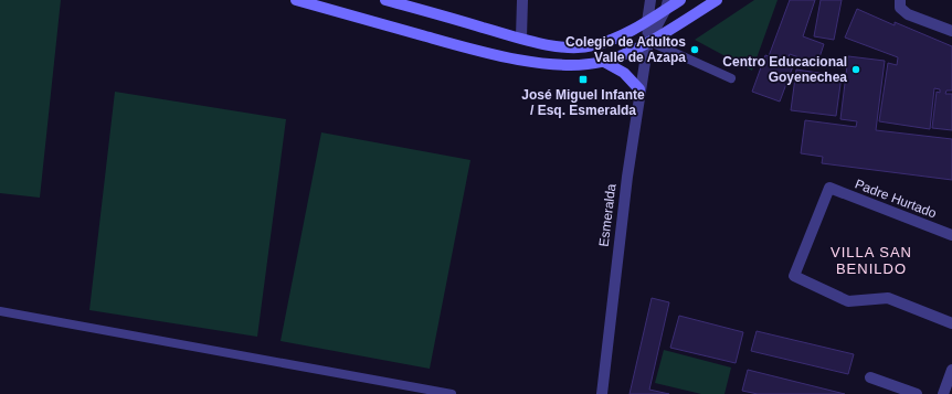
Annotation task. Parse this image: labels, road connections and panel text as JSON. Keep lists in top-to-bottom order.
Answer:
{
  "streets": {
    "street": ["Padre Hurtado", "Esmeralda"]
  },
  "districts": ["VILLA SAN BENILDO"],
  "places": {
    "other": ["Colegio de Adultos Valle de Azapa", "Centro Educacional Goyenechea"],
    "transit": ["José Miguel Infante / Esq. Esmeralda"]
  }
}
